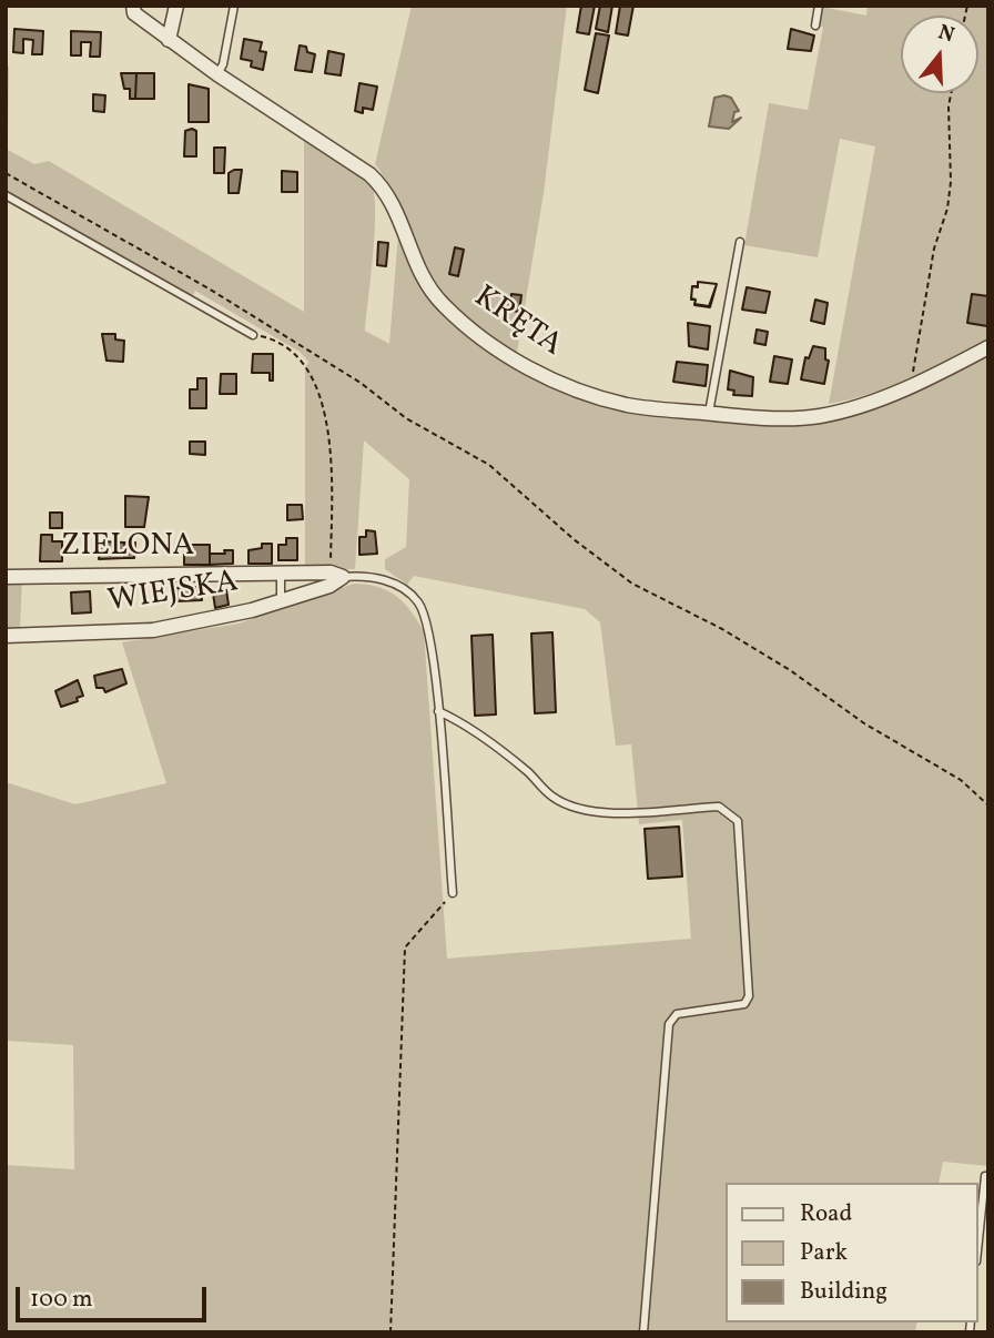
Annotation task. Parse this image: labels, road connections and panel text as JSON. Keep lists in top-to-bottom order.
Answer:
{
  "streets": {
    "street": ["KRĘTA", "ZIELONA", "WIEJSKA"]
  },
  "crossings": [
    ["ZIELONA", "WIEJSKA"]
  ],
  "legend": ["Road", "Park", "Building"],
  "scale_bar": "100 m",
  "north": "top"
}
